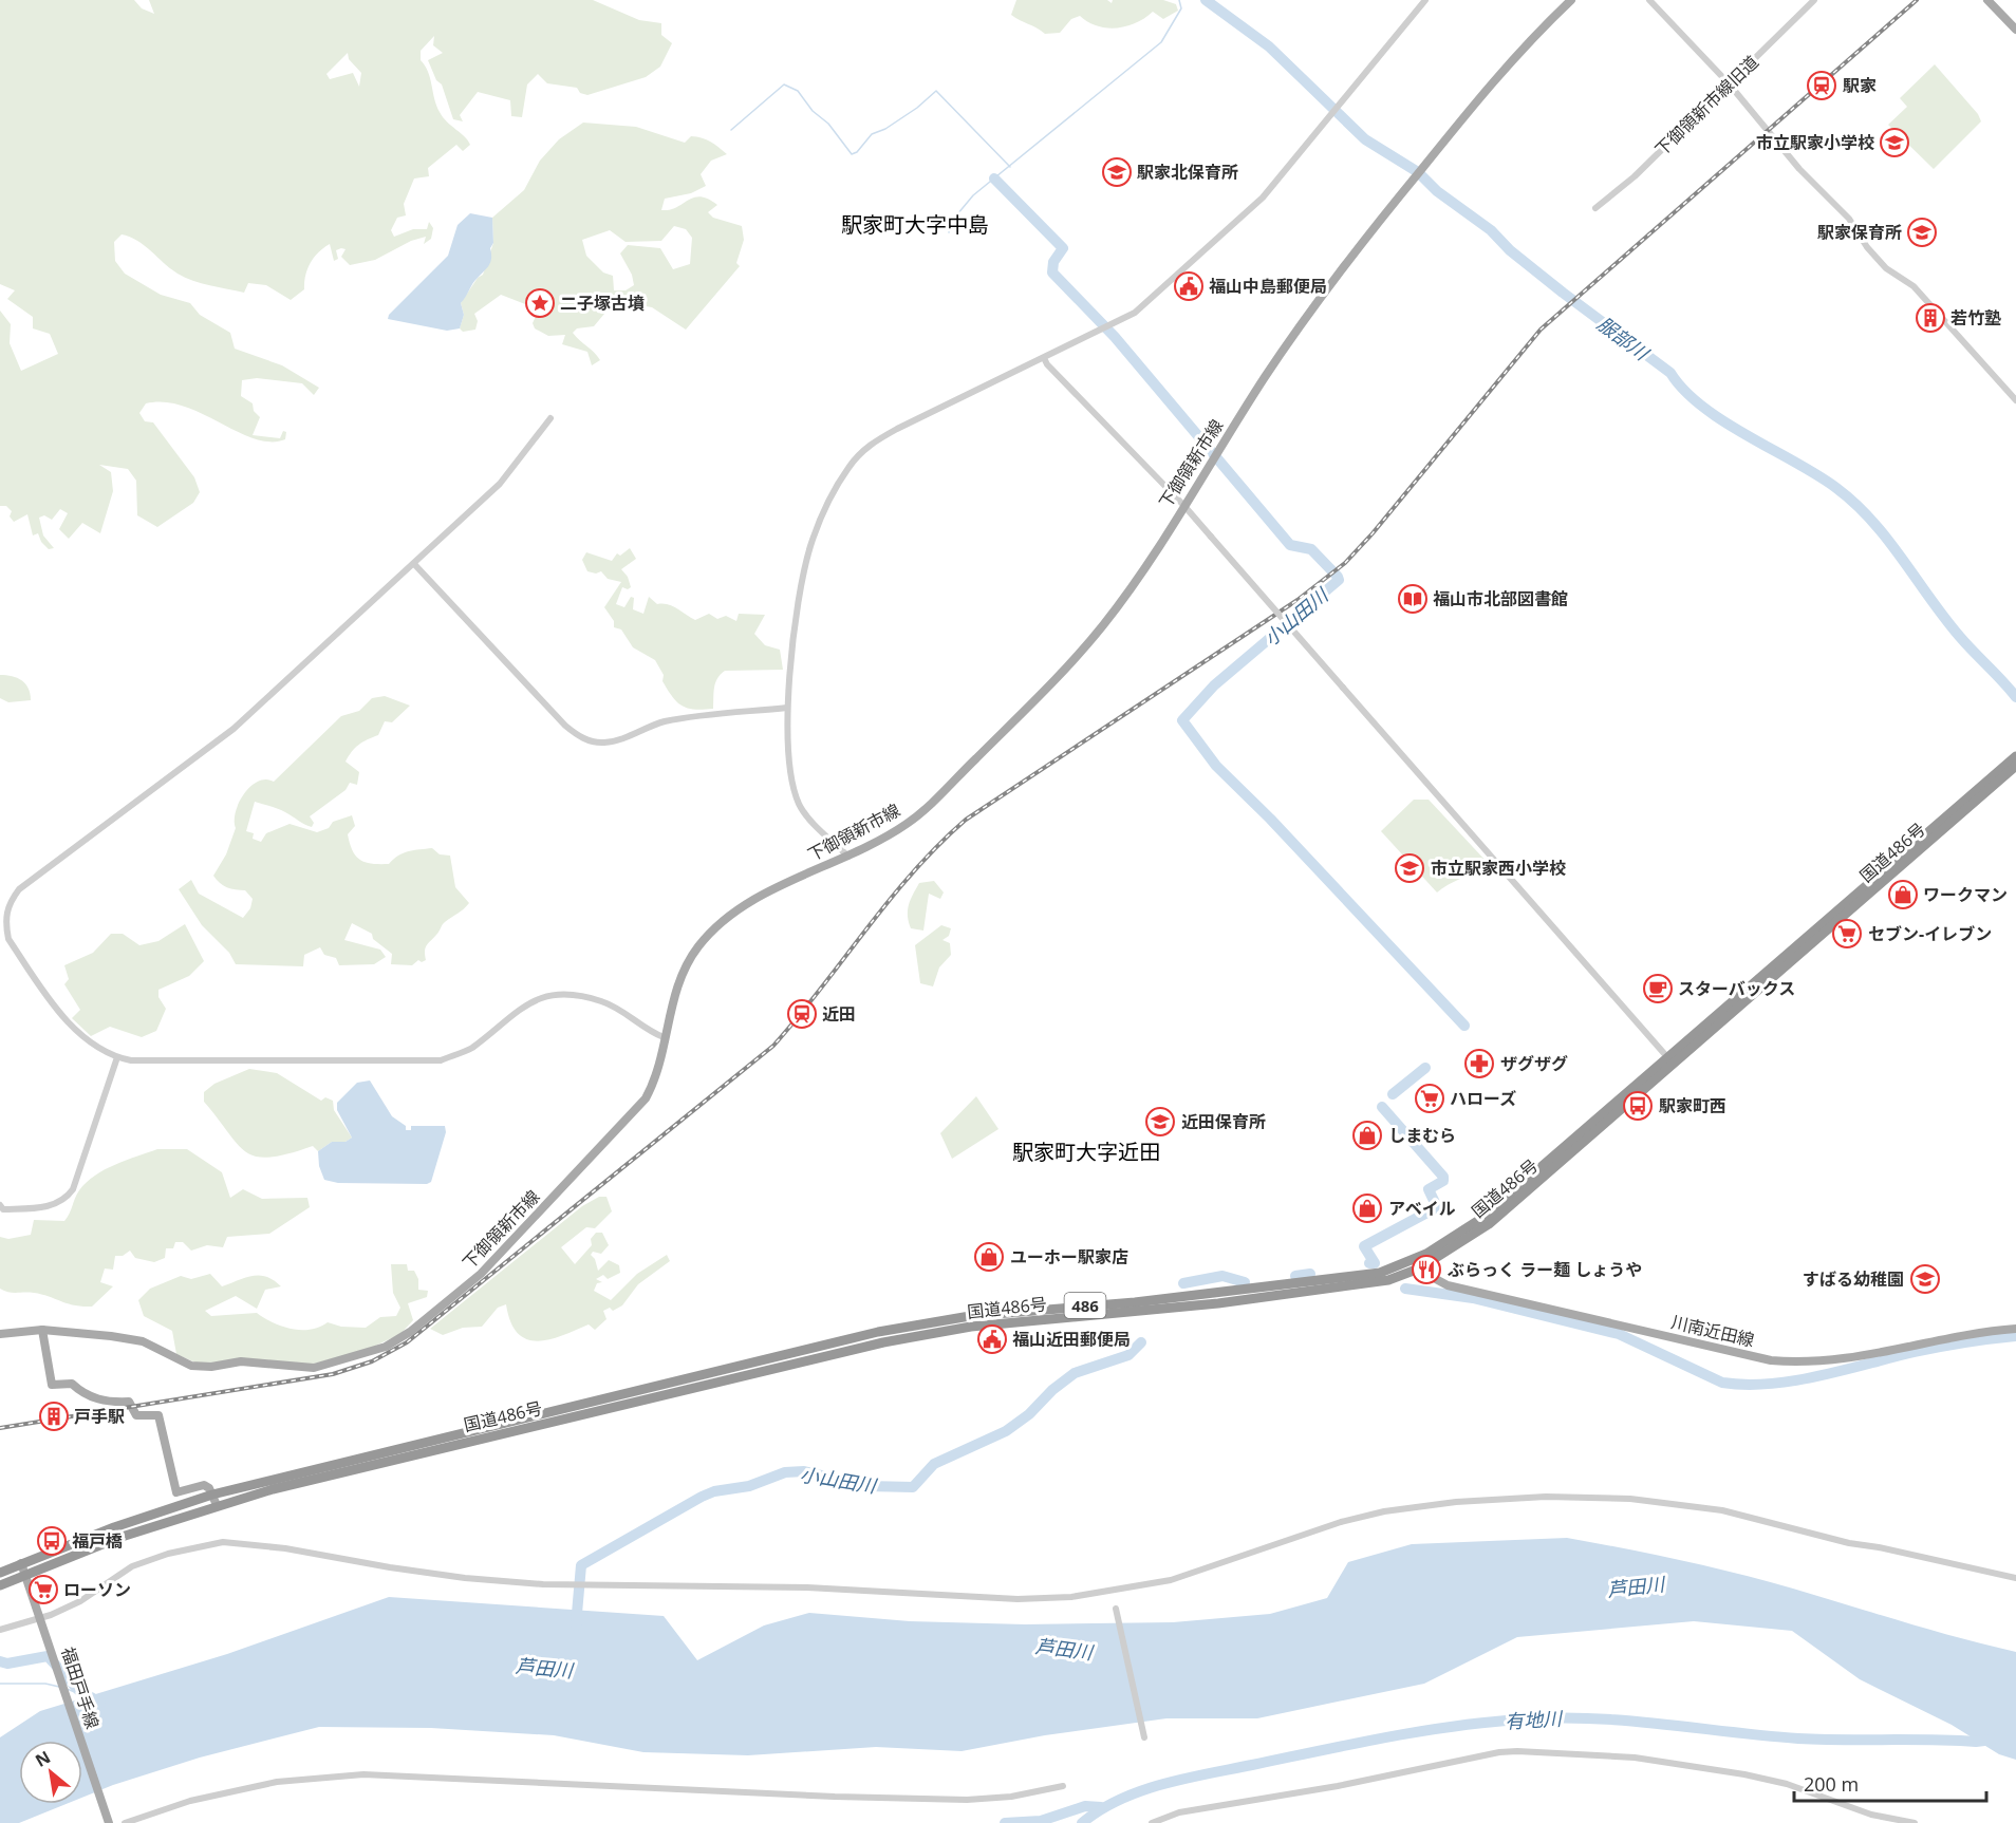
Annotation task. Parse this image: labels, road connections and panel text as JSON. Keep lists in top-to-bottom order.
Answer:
{
  "streets": {
    "highway": ["国道486号", "486"],
    "main road": ["下御領新市線", "川南近田線", "福田戸手線"],
    "street": ["下御領新市線旧道"]
  },
  "crossings": [
    ["国道486号", "川南近田線"],
    ["国道486号", "福田戸手線"]
  ],
  "districts": ["駅家町大字中島", "駅家町大字近田"],
  "water": [
    "服部川",
    "小山田川",
    "芦田川",
    "有地川"
  ],
  "places": {
    "station": ["駅家", "近田"],
    "school or university": [
      "市立駅家小学校",
      "駅家北保育所",
      "駅家保育所",
      "市立駅家西小学校",
      "近田保育所",
      "すばる幼稚園"
    ],
    "public building": ["福山中島郵便局", "福山近田郵便局"],
    "place": ["二子塚古墳"],
    "building": ["若竹塾", "戸手駅"],
    "library": ["福山市北部図書館"],
    "shop": [
      "ワークマン",
      "しまむら",
      "アベイル",
      "ユーホー駅家店"
    ],
    "supermarket": ["セブン-イレブン", "ハローズ", "ローソン"],
    "cafe": ["スターバックス"],
    "pharmacy": ["ザグザグ"],
    "bus stop": ["駅家町西", "福戸橋"],
    "restaurant": ["ぶらっく ラー麺 しょうや"]
  },
  "scale_bar": "200 m",
  "north": "top left"
}
